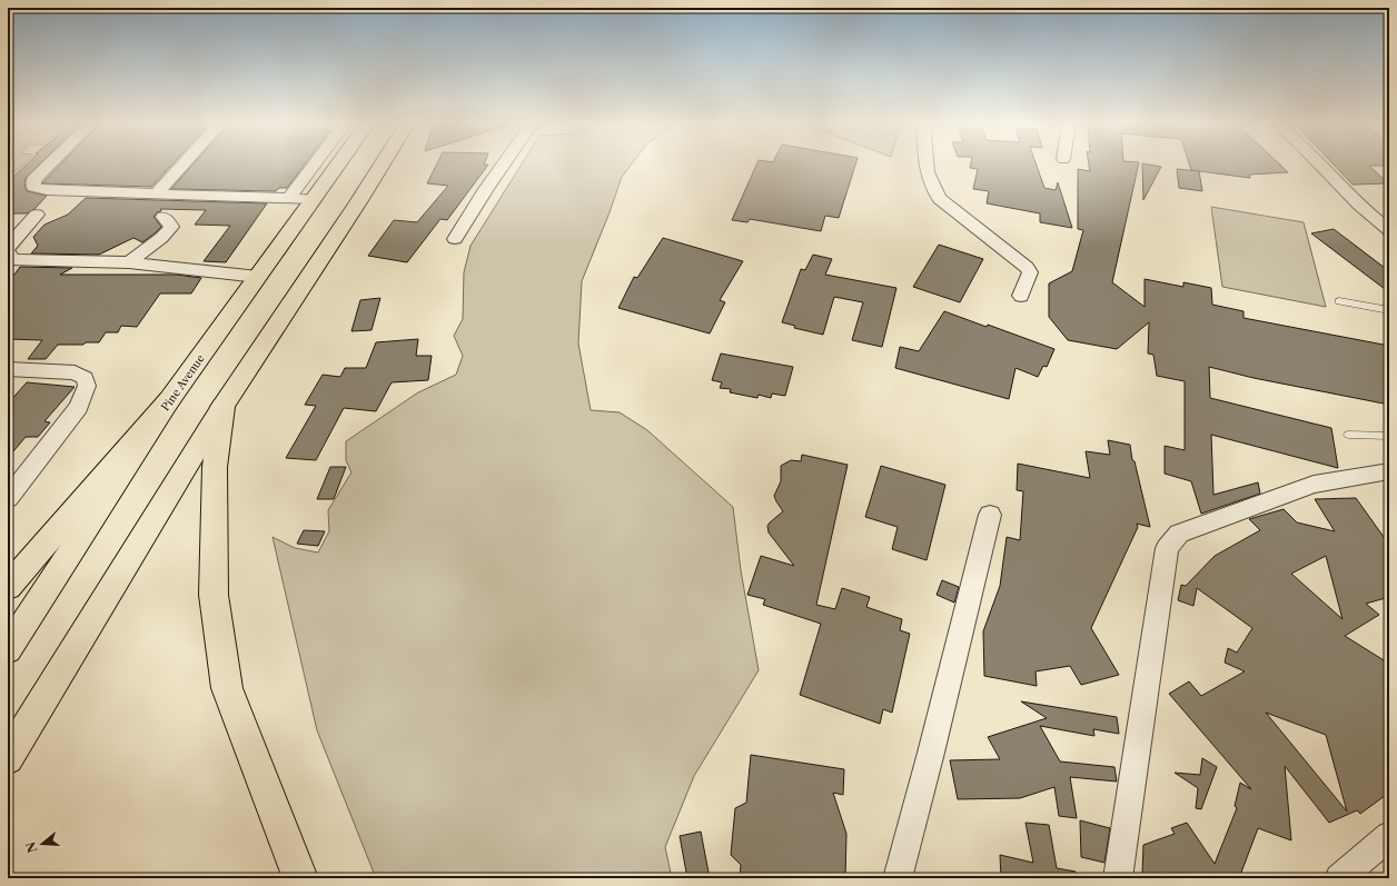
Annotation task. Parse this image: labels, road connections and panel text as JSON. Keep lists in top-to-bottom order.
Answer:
{
  "streets": {
    "main road": ["Pine Avenue"]
  },
  "north": "left"
}
